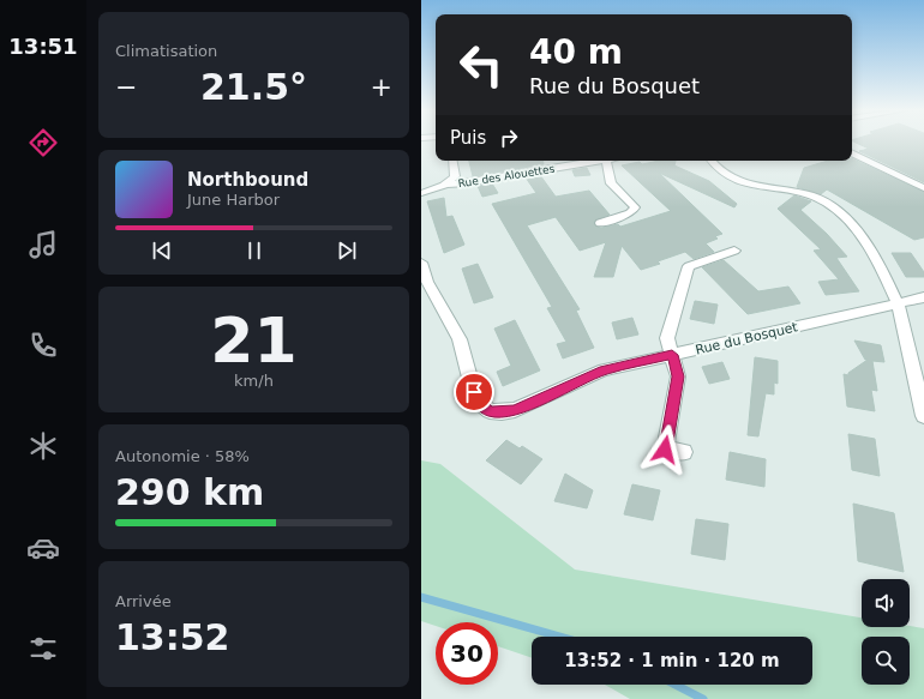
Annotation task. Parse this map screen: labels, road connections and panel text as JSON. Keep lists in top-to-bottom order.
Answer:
{
  "streets": {
    "street": ["Rue des Alouettes", "Rue du Bosquet"]
  },
  "page": {
    "tabs": "13:51",
    "tile": [
      "Climatisation",
      ["21", "km/h"],
      ["Autonomie · 58%", "290 km"],
      ["Arrivée", "13:52"]
    ],
    "turn": ["40 m", "Rue du Bosquet"],
    "heat": ["−", "21.5°", "+"],
    "then": "Puis",
    "song": ["Northbound", "June Harbor"],
    "limit": "30",
    "trip": "13:52 · 1 min · 120 m"
  }
}
